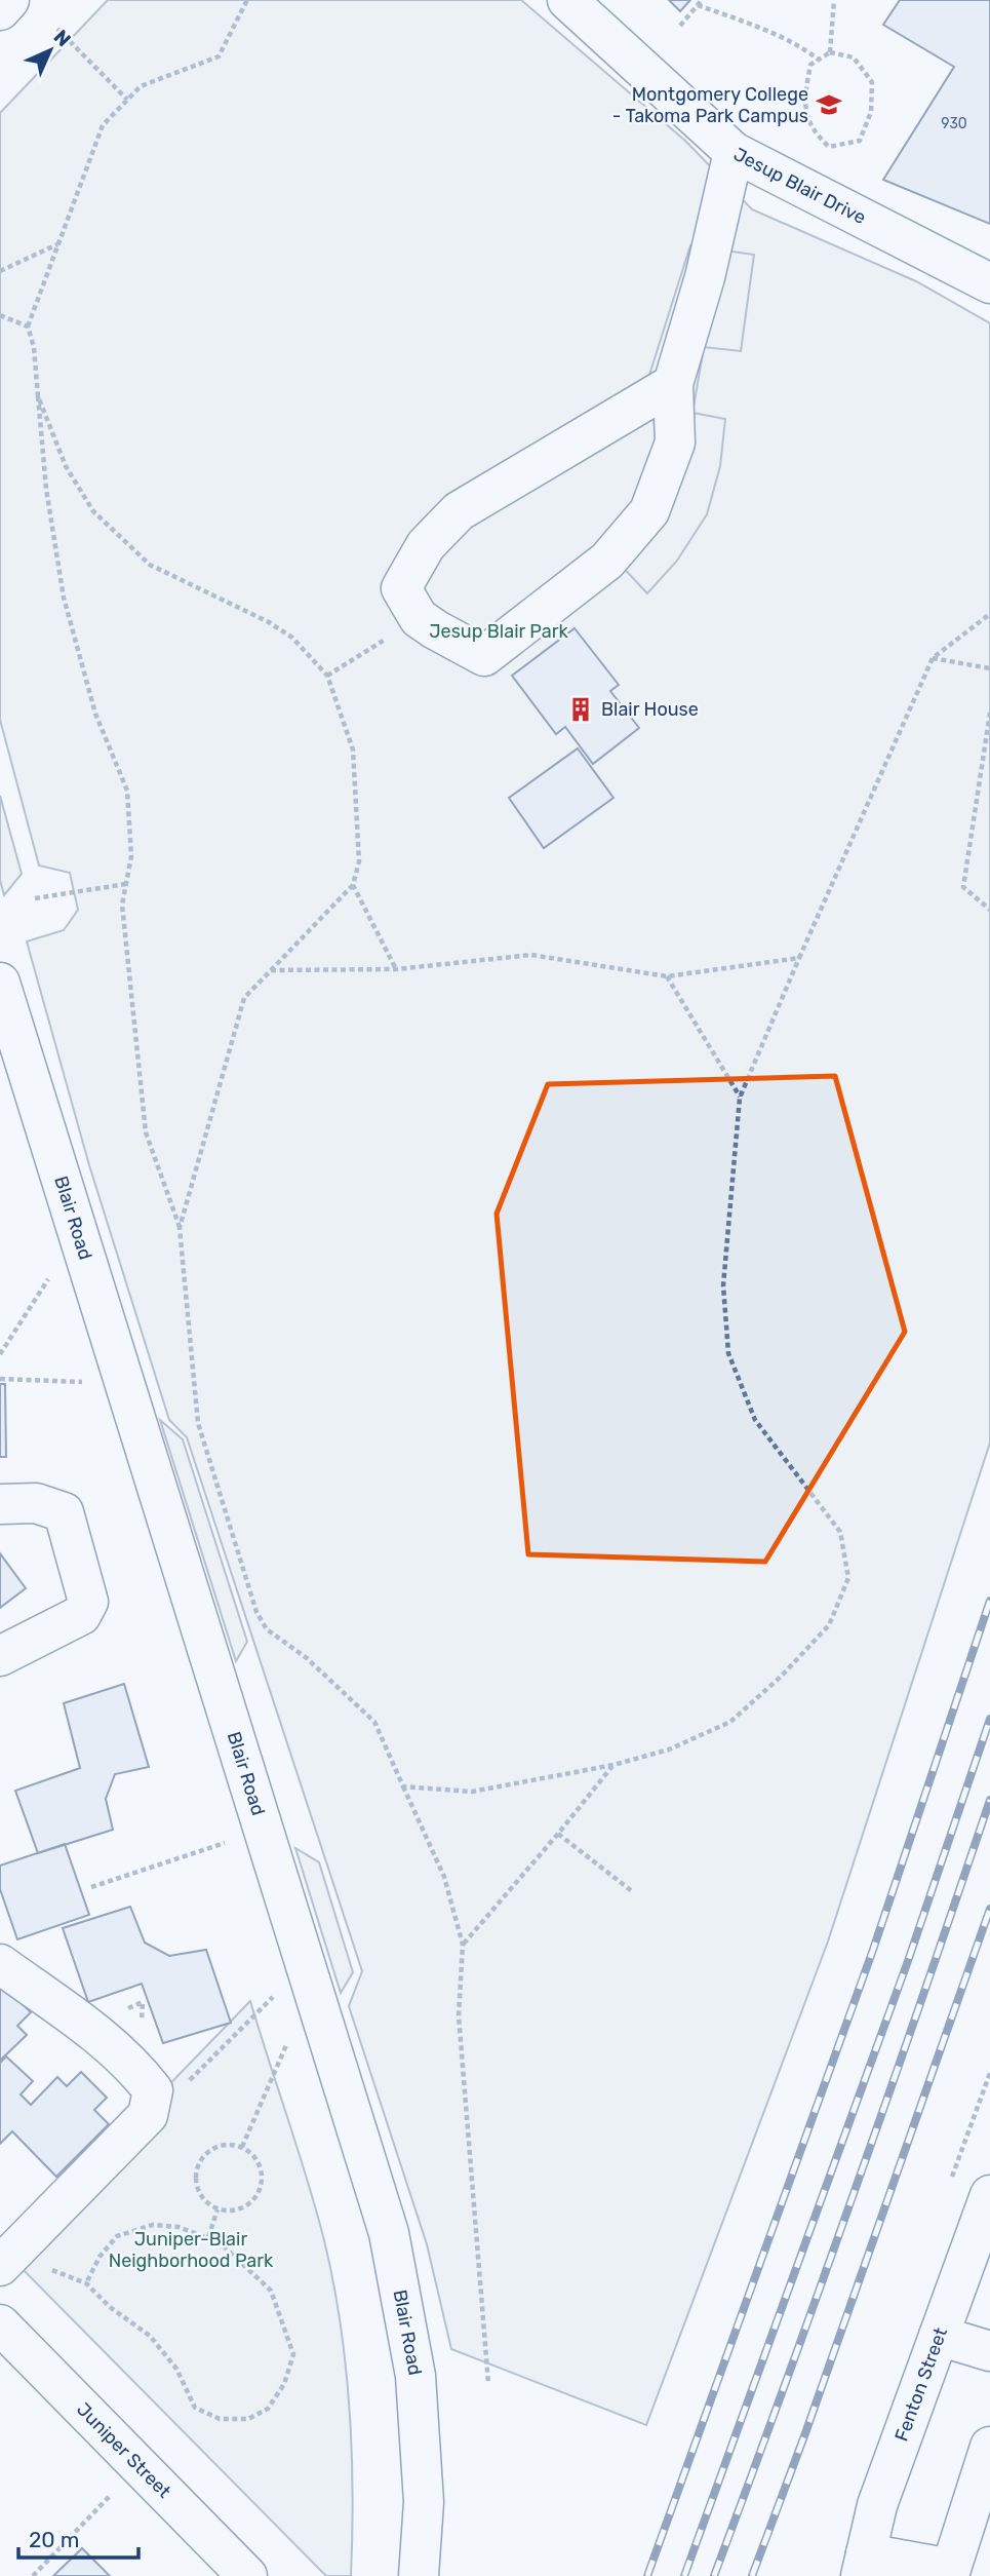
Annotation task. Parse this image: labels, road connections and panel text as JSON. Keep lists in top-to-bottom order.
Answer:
{
  "streets": {
    "main road": [
      "Jesup Blair Drive",
      "Blair Road",
      "Fenton Street",
      "Juniper Street"
    ]
  },
  "parks": ["Jesup Blair Park", "Juniper-Blair Neighborhood Park"],
  "places": {
    "school or university": ["Montgomery College - Takoma Park Campus"],
    "building": ["Blair House"]
  },
  "house_numbers": ["930"],
  "scale_bar": "20 m",
  "north": "top right"
}
